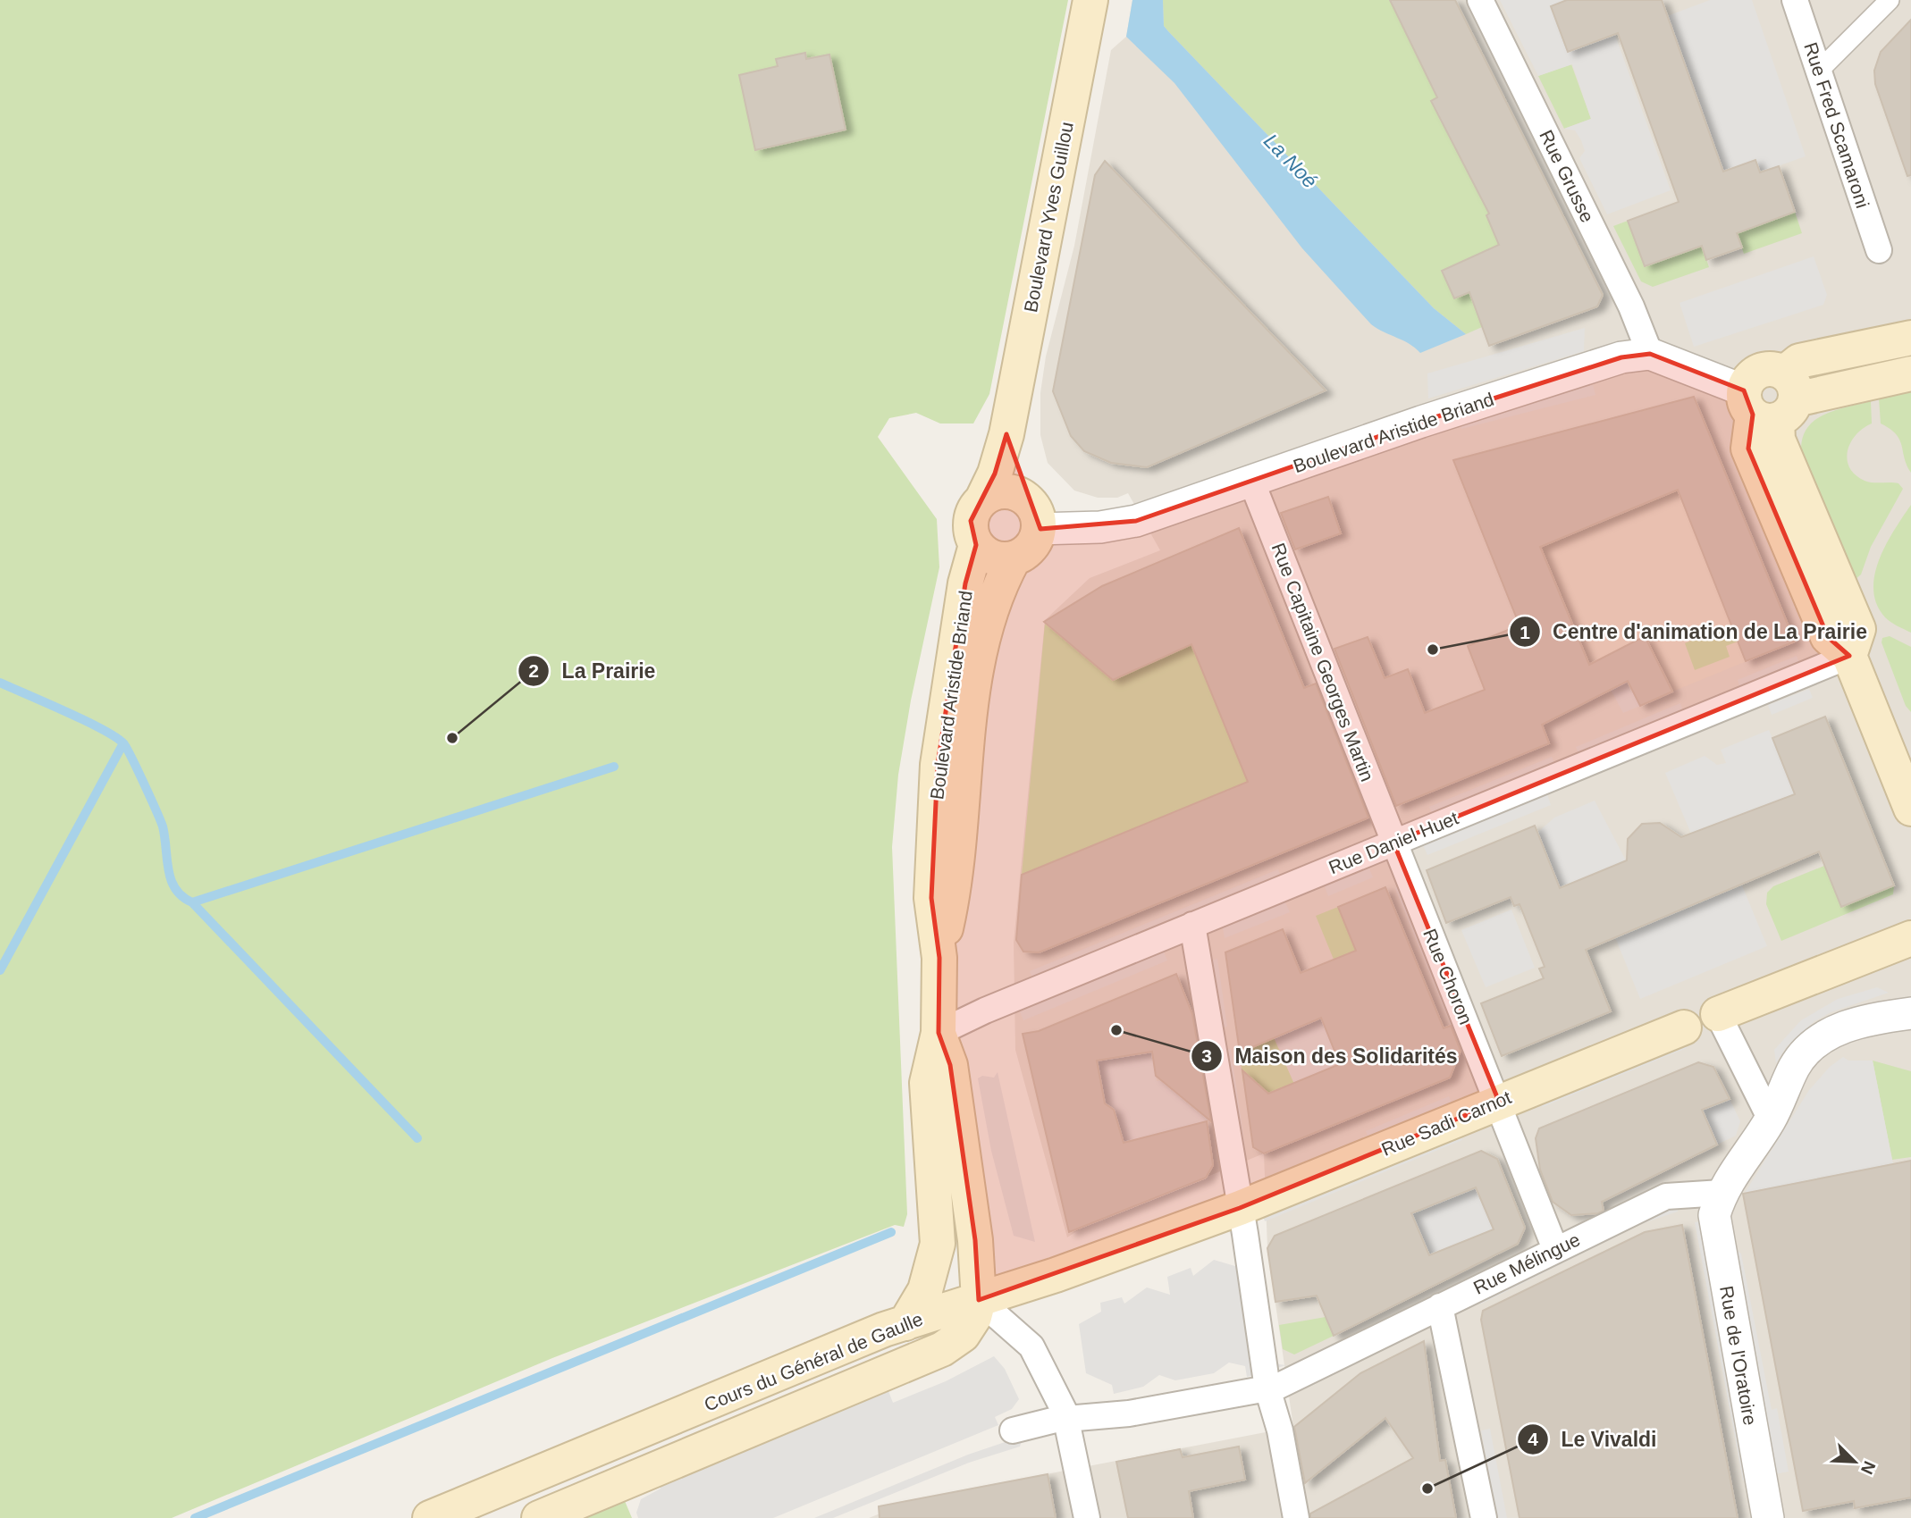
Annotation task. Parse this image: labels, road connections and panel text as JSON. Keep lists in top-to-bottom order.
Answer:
{
  "streets": {
    "main road": [
      "Boulevard Yves Guillou",
      "Boulevard Aristide Briand",
      "Rue Sadi Carnot",
      "Cours du Général de Gaulle"
    ],
    "street": [
      "Rue Fred Scamaroni",
      "Rue Grusse",
      "Rue Capitaine Georges Martin",
      "Rue Daniel Huet",
      "Rue Choron",
      "Rue Mélingue",
      "Rue de l'Oratoire"
    ]
  },
  "crossings": [
    ["Rue Grusse", "Boulevard Aristide Briand"],
    ["Boulevard Yves Guillou", "Boulevard Aristide Briand"],
    ["Boulevard Aristide Briand", "Rue Capitaine Georges Martin"],
    ["Boulevard Aristide Briand", "Rue Daniel Huet"],
    ["Boulevard Aristide Briand", "Rue Sadi Carnot"],
    ["Boulevard Aristide Briand", "Cours du Général de Gaulle"],
    ["Rue Capitaine Georges Martin", "Rue Daniel Huet"],
    ["Rue Capitaine Georges Martin", "Rue Choron"],
    ["Rue Daniel Huet", "Rue Choron"],
    ["Rue Choron", "Rue Sadi Carnot"],
    ["Rue Choron", "Rue Mélingue"],
    ["Rue Sadi Carnot", "Cours du Général de Gaulle"],
    ["Rue Mélingue", "Rue de l'Oratoire"]
  ],
  "water": ["La Noé"],
  "places": [
    "Centre d'animation de La Prairie",
    "La Prairie",
    "Maison des Solidarités",
    "Le Vivaldi"
  ],
  "north": "bottom right"
}
